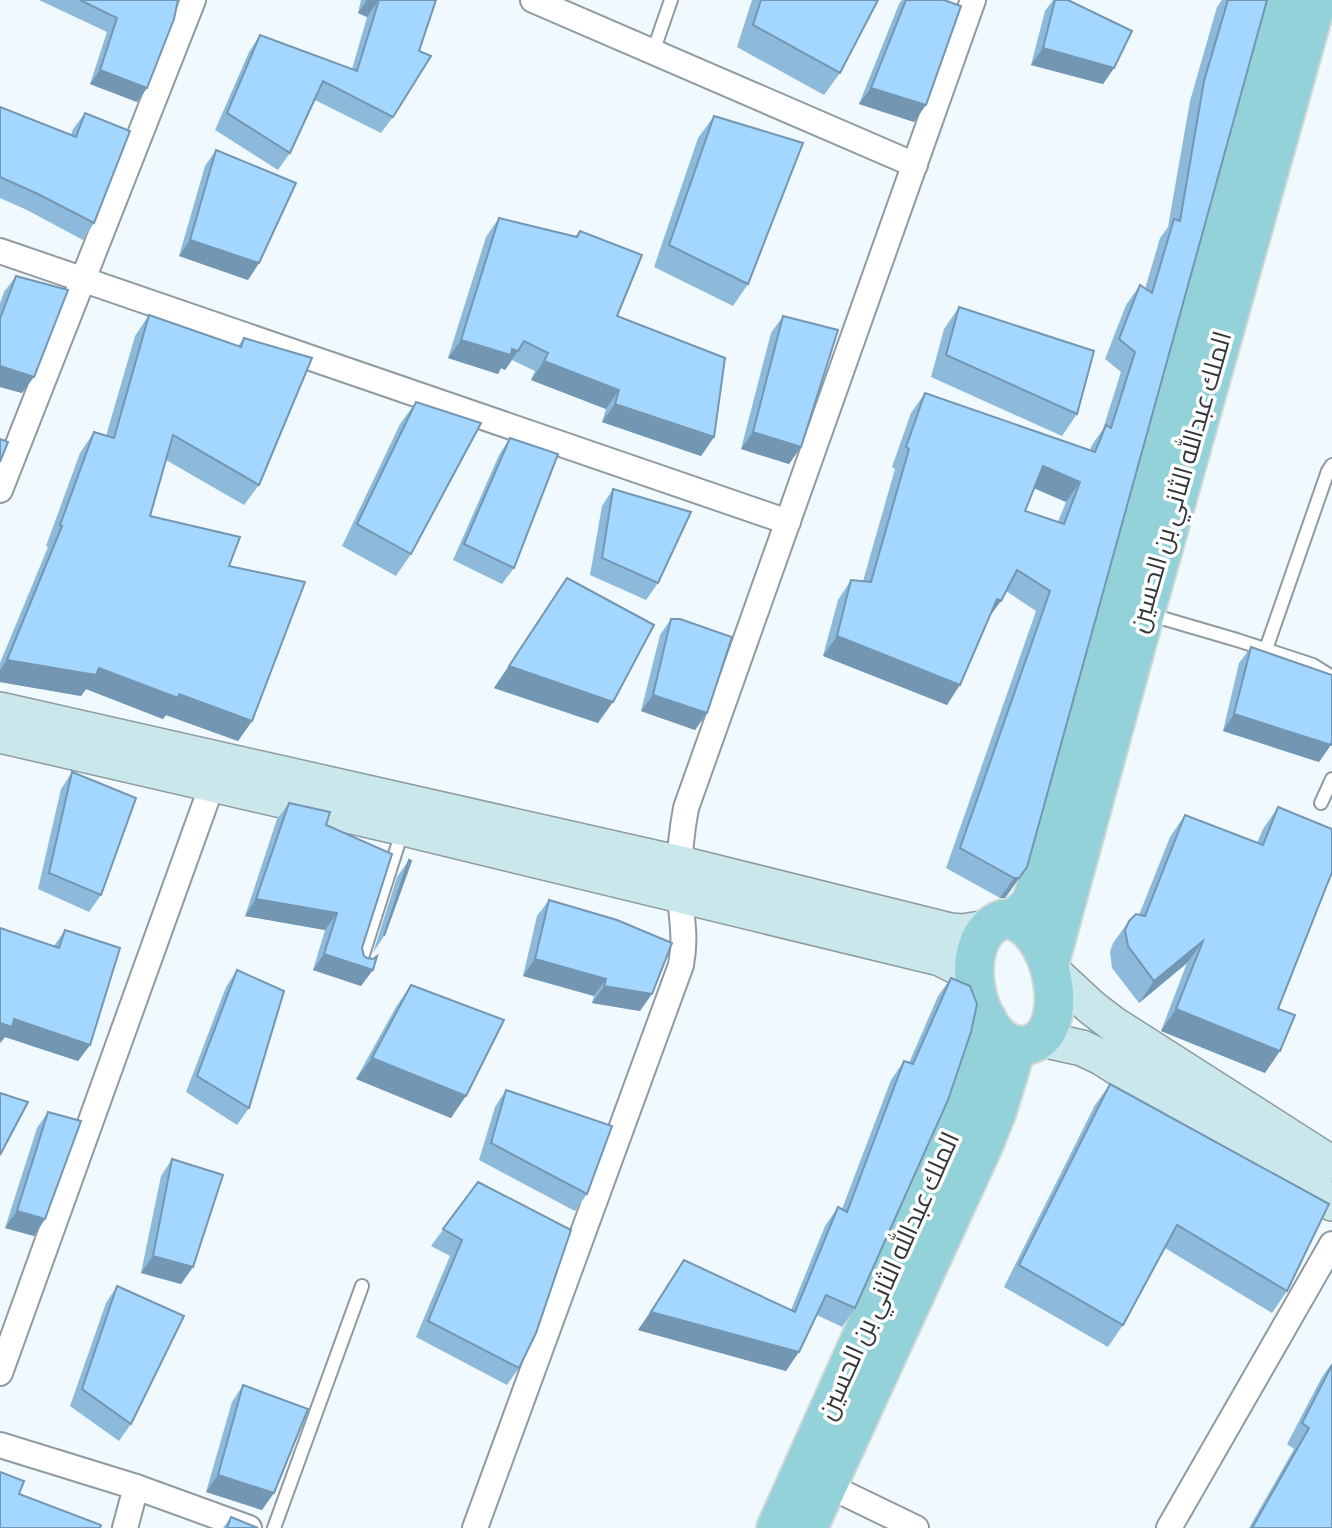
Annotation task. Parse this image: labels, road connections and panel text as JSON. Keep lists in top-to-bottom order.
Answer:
{
  "streets": {
    "main road": ["الملك عبدالله الثاني بن الحسين"]
  }
}
